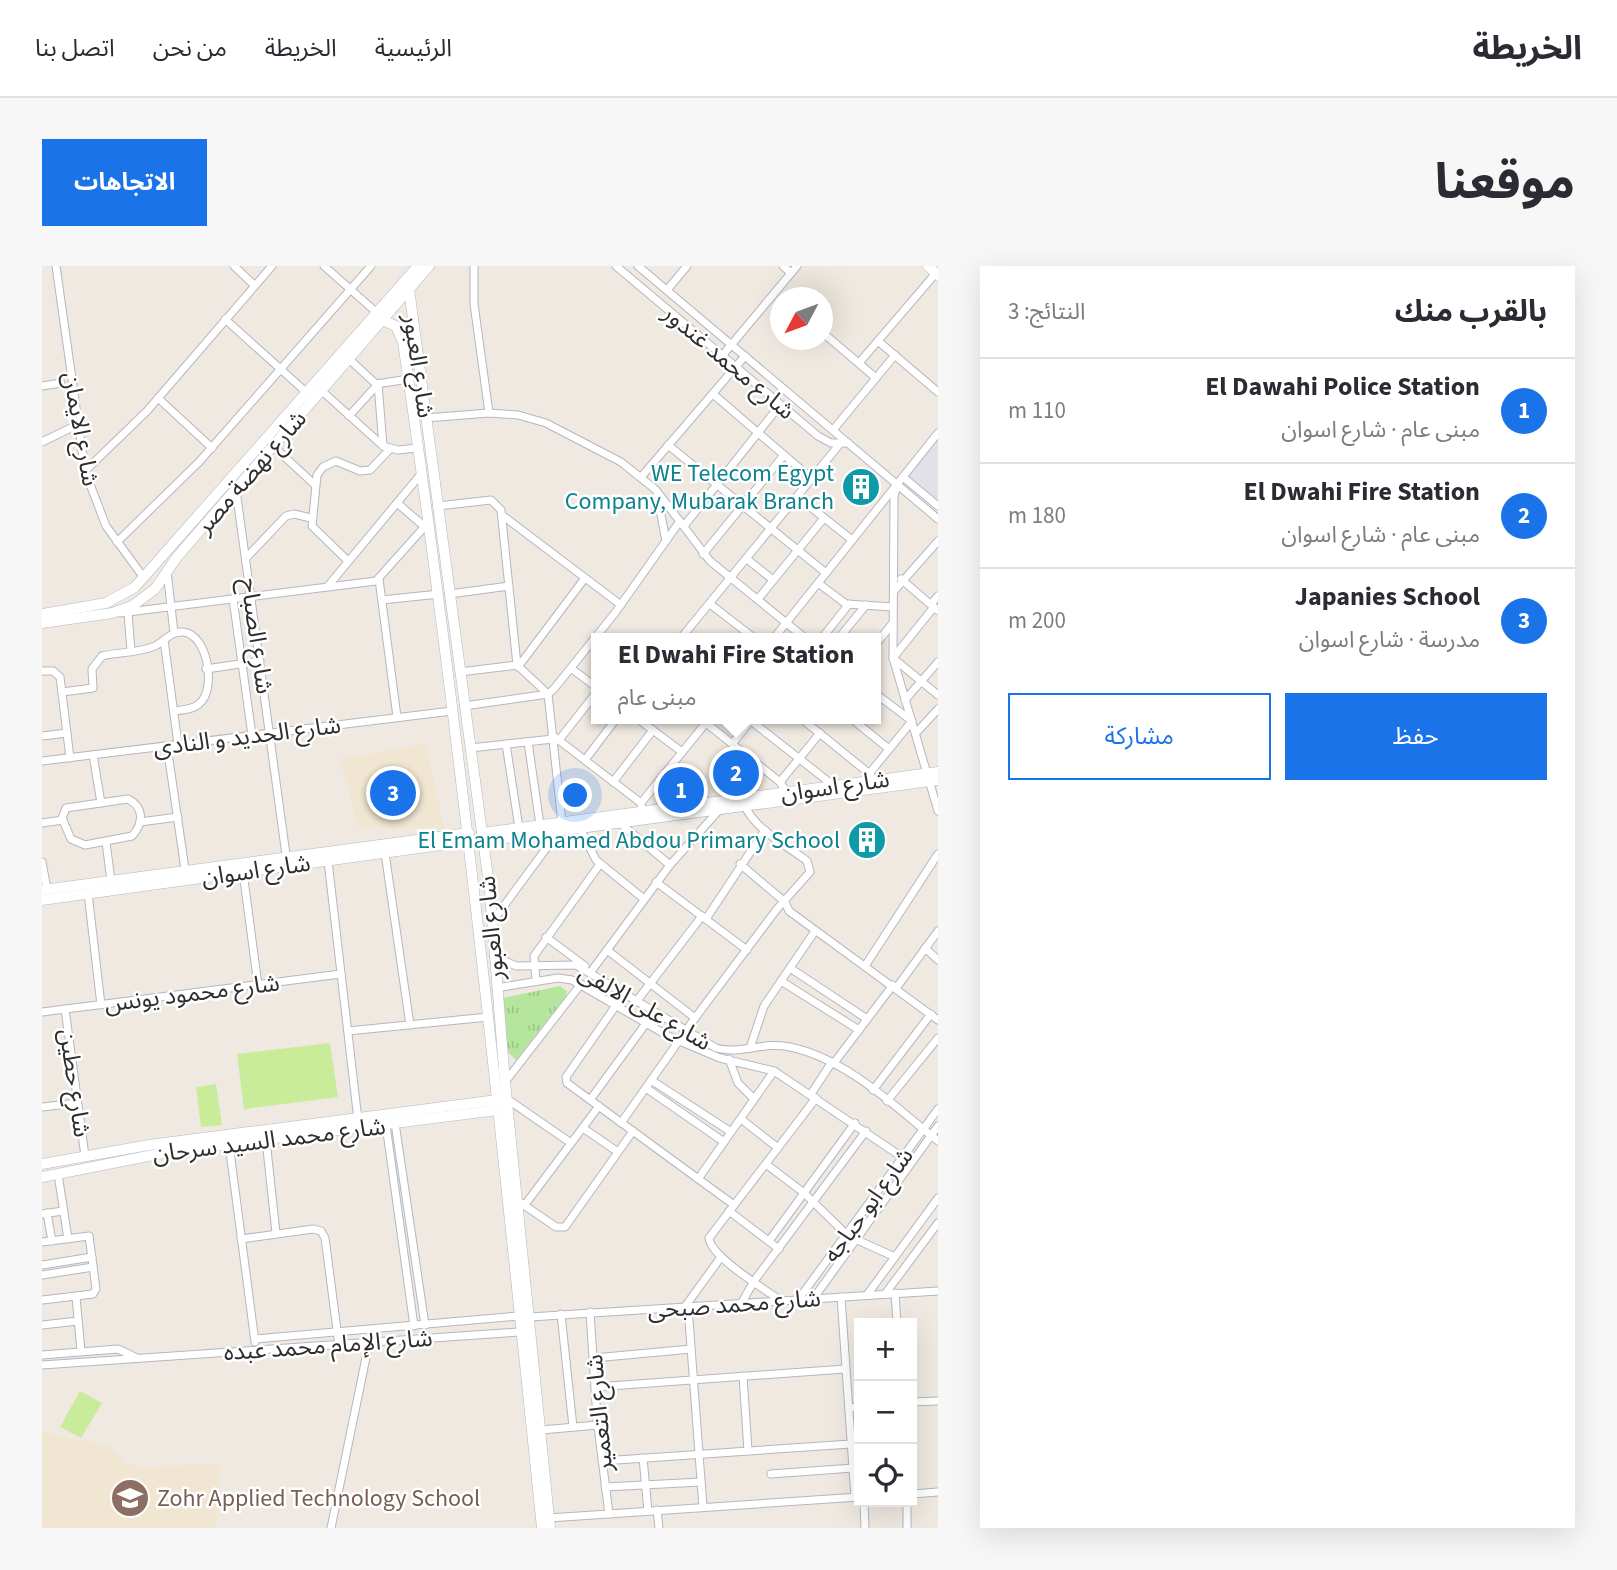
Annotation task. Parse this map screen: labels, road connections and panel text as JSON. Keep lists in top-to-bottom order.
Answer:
{
  "streets": {
    "street": [
      "شارع محمد غندور",
      "شارع العبور",
      "شارع الايمان",
      "شارع نهضة مصر",
      "شارع الصباح",
      "شارع الحديد و النادى",
      "شارع اسوان",
      "شارع محمود يونس",
      "شارع على الالفى",
      "شارع حطين",
      "شارع محمد السيد سرحان",
      "شارع ابو حباجه",
      "شارع محمد صبحى",
      "شارع الإمام محمد عبده",
      "شارع التعمير"
    ]
  },
  "crossings": [
    ["شارع العبور", "شارع نهضة مصر"],
    ["شارع العبور", "شارع الحديد و النادى"],
    ["شارع العبور", "شارع اسوان"],
    ["شارع العبور", "شارع على الالفى"],
    ["شارع العبور", "شارع محمد السيد سرحان"],
    ["شارع العبور", "شارع محمد صبحى"],
    ["شارع العبور", "شارع الإمام محمد عبده"],
    ["شارع الايمان", "شارع نهضة مصر"],
    ["شارع نهضة مصر", "شارع الصباح"],
    ["شارع الصباح", "شارع الحديد و النادى"],
    ["شارع الصباح", "شارع اسوان"],
    ["شارع محمود يونس", "شارع حطين"],
    ["شارع على الالفى", "شارع ابو حباجه"],
    ["شارع حطين", "شارع محمد السيد سرحان"],
    ["شارع ابو حباجه", "شارع محمد صبحى"],
    ["شارع محمد صبحى", "شارع التعمير"]
  ],
  "places": {
    "building": ["WE Telecom Egypt Company, Mubarak Branch", "El Emam Mohamed Abdou Primary School"],
    "school or university": ["Zohr Applied Technology School"]
  },
  "north": "bottom left",
  "page": {
    "header": "الخريطة",
    "nav": [
      "الرئيسية",
      "الخريطة",
      "من نحن",
      "اتصل بنا"
    ],
    "title": "موقعنا",
    "buttons": [
      "الاتجاهات",
      ["حفظ", "مشاركة"]
    ],
    "heading": ["بالقرب منك", "النتائج: 3"],
    "list": [
      {
        "mark": "1",
        "name": "El Dawahi Police Station",
        "note": "مبنى عام · شارع اسوان",
        "value": "110 m"
      },
      {
        "mark": "2",
        "name": "El Dwahi Fire Station",
        "note": "مبنى عام · شارع اسوان",
        "value": "180 m"
      },
      {
        "mark": "3",
        "name": "Japanies School",
        "note": "مدرسة · شارع اسوان",
        "value": "200 m"
      }
    ],
    "popup": ["El Dwahi Fire Station", "مبنى عام"],
    "pins": ["2", "1", "3"],
    "map_buttons": ["+", "−"]
  }
}
